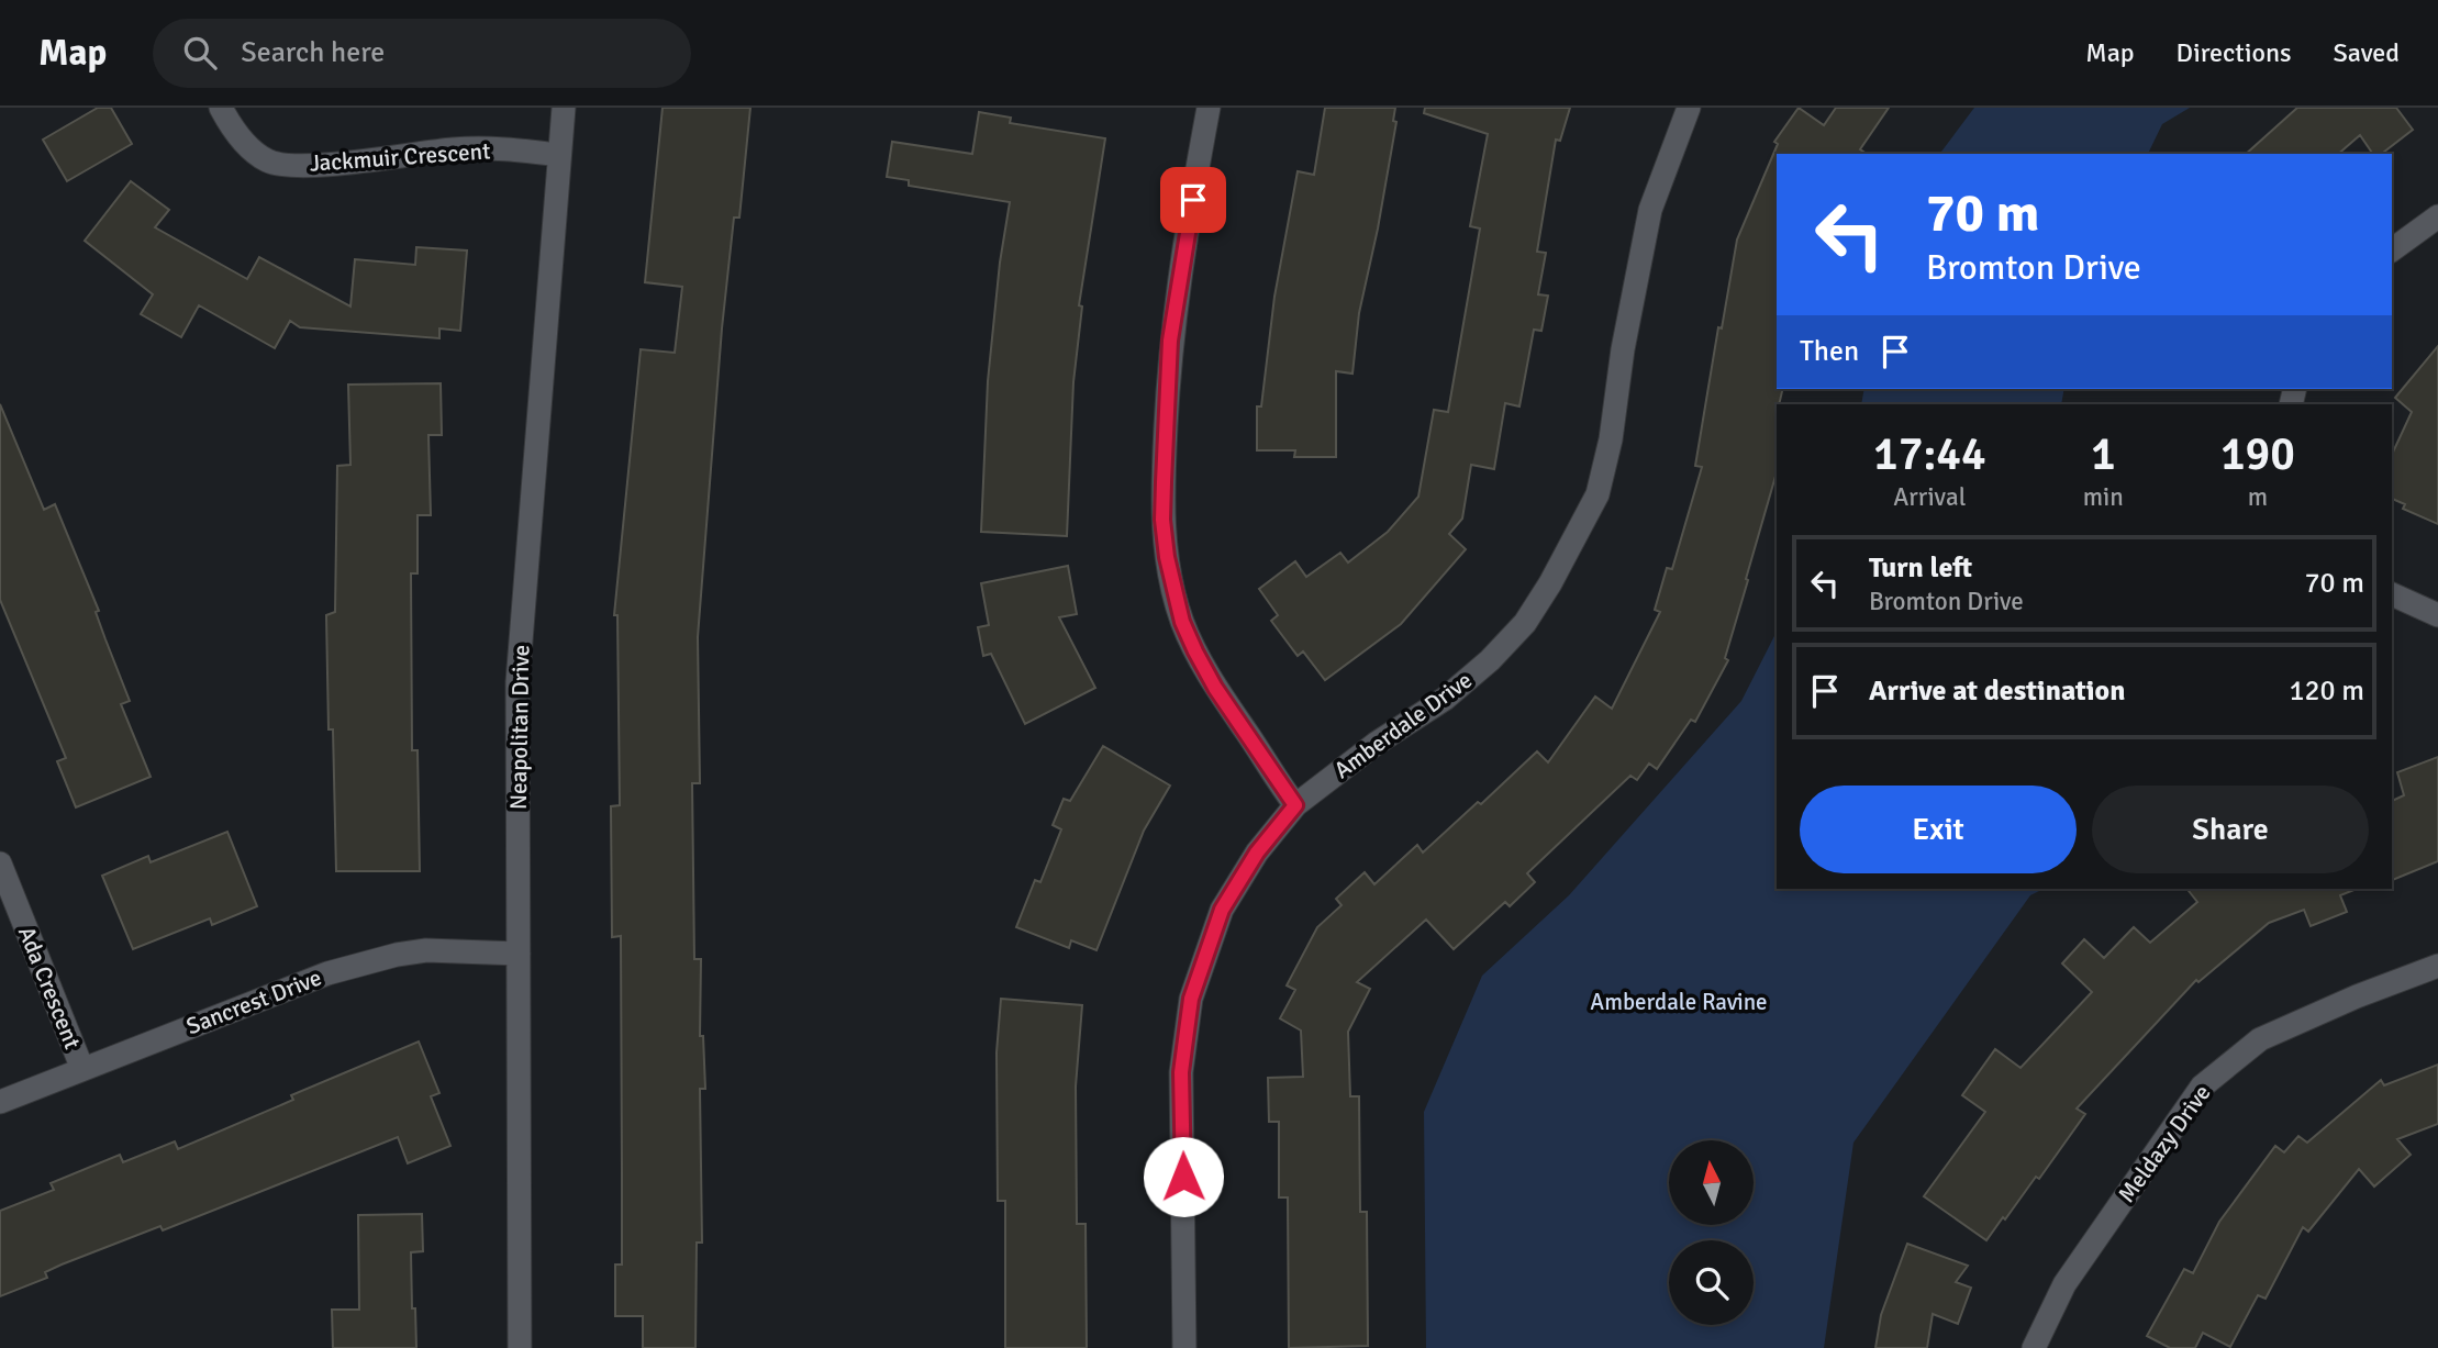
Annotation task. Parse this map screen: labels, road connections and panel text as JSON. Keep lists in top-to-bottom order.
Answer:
{
  "streets": {
    "street": [
      "Jackmuir Crescent",
      "Amberdale Drive",
      "Neapolitan Drive",
      "Ada Crescent",
      "Sancrest Drive",
      "Meldazy Drive"
    ]
  },
  "crossings": [
    ["Jackmuir Crescent", "Neapolitan Drive"],
    ["Neapolitan Drive", "Sancrest Drive"],
    ["Ada Crescent", "Sancrest Drive"]
  ],
  "parks": ["Amberdale Ravine"],
  "north": "top",
  "page": {
    "header": "Map",
    "search": "Search here",
    "nav": ["Map", "Directions", "Saved"],
    "turn": ["70 m", "Bromton Drive"],
    "then": "Then",
    "eta": [
      "17:44",
      "Arrival",
      "1",
      "min",
      "190",
      "m"
    ],
    "list": [
      {
        "name": "Turn left",
        "note": "Bromton Drive",
        "value": "70 m"
      },
      {
        "name": "Arrive at destination",
        "value": "120 m"
      }
    ],
    "buttons": ["Exit", "Share"]
  }
}
